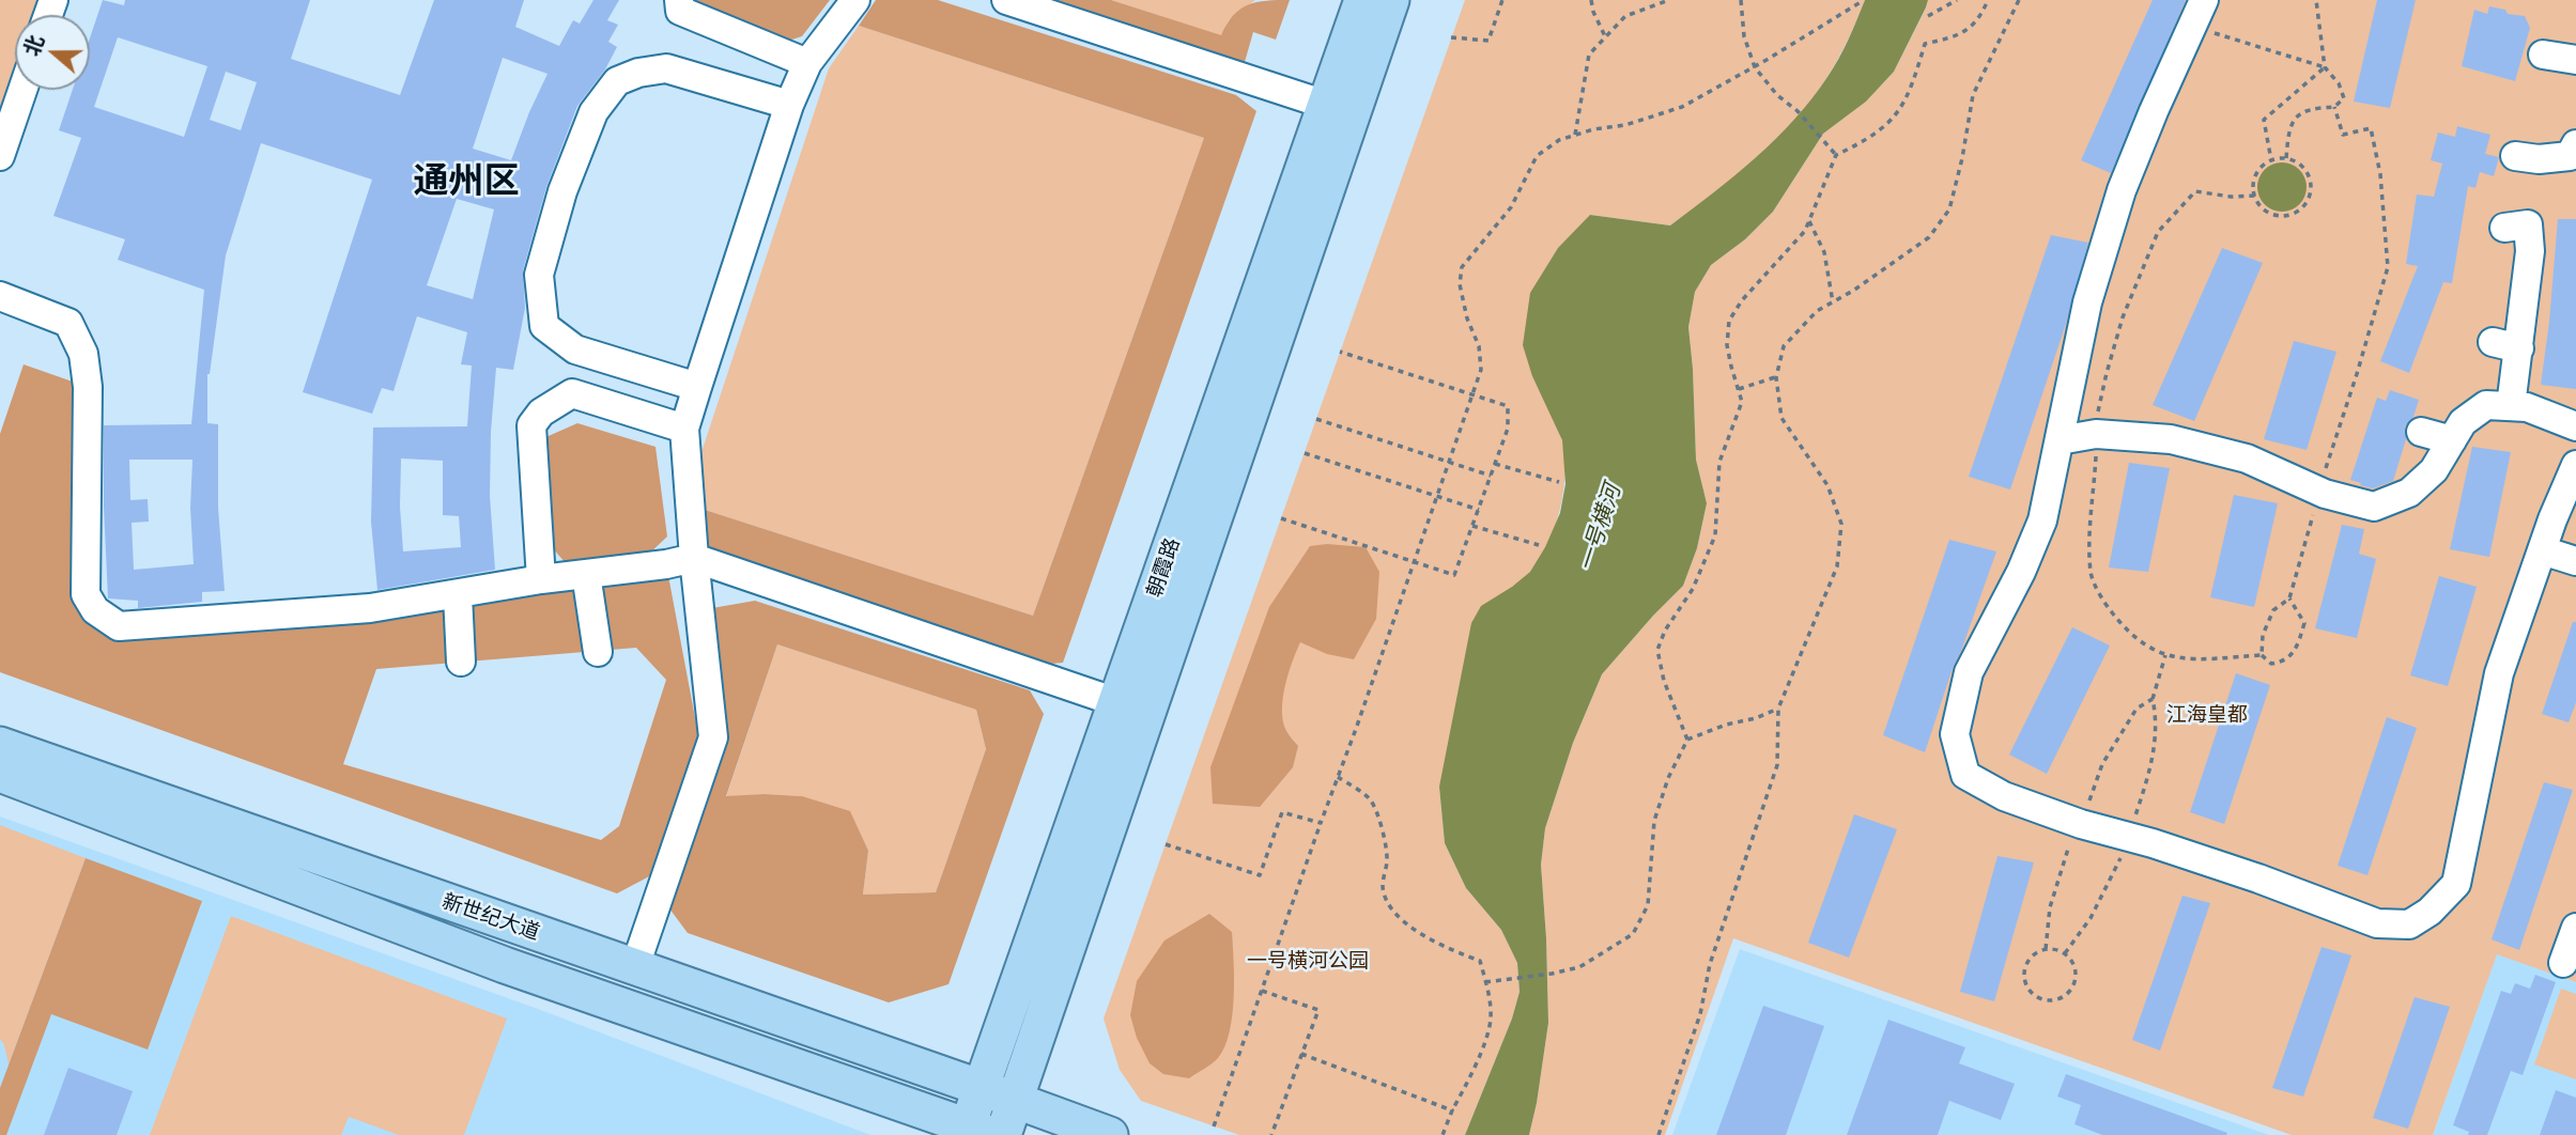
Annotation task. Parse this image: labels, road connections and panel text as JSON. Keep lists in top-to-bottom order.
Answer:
{
  "streets": {
    "main road": ["朝霞路", "新世纪大道"]
  },
  "crossings": [
    ["朝霞路", "新世纪大道"]
  ],
  "districts": ["通州区"],
  "water": ["一号横河"],
  "parks": ["江海皇都", "一号横河公园"],
  "north": "left"
}
